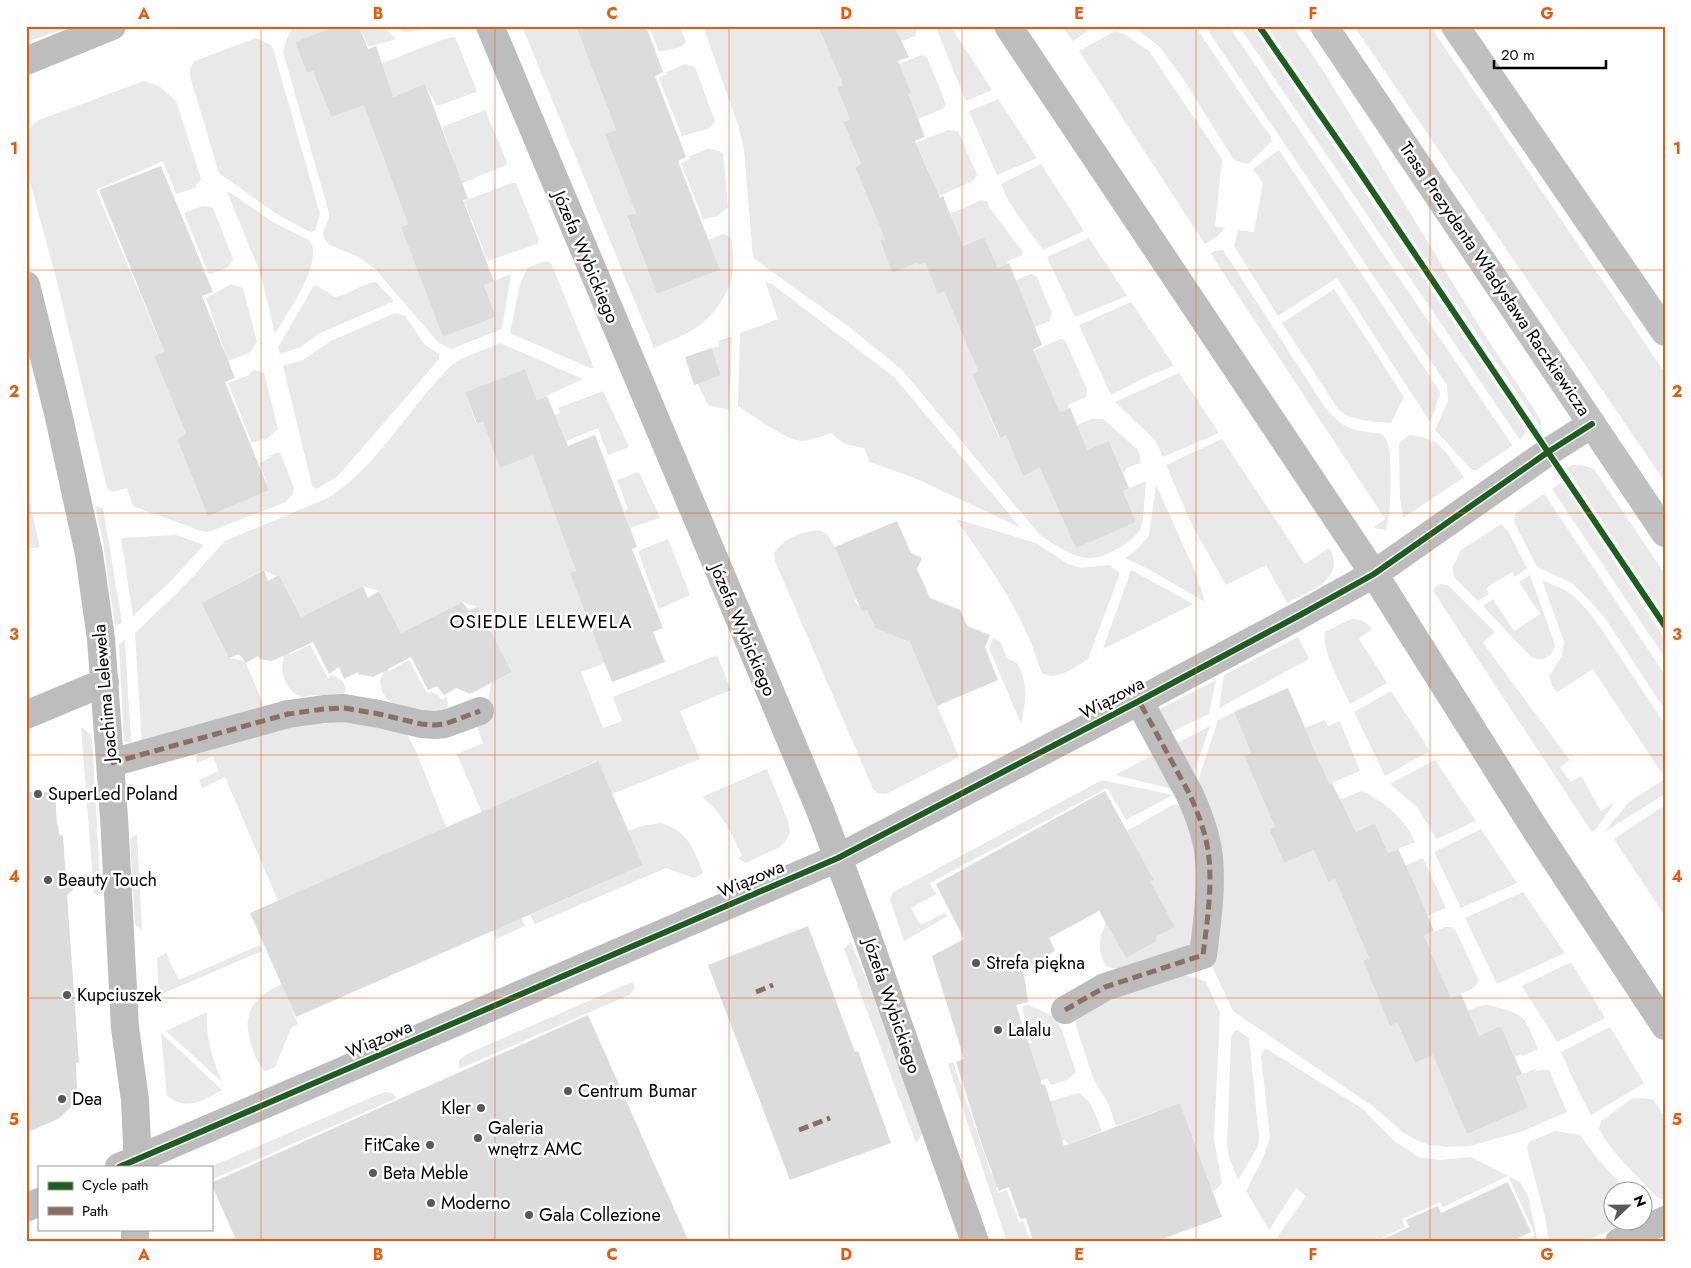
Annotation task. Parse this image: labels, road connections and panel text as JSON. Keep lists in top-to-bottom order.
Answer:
{
  "streets": {
    "main road": ["Trasa Prezydenta Władysława Raczkiewicza"],
    "street": ["Józefa Wybickiego", "Joachima Lelewela", "Wiązowa"]
  },
  "crossings": [
    ["Józefa Wybickiego", "Wiązowa"],
    ["Trasa Prezydenta Władysława Raczkiewicza", "Wiązowa"],
    ["Joachima Lelewela", "Wiązowa"]
  ],
  "districts": ["OSIEDLE LELEWELA"],
  "places": [
    "SuperLed Poland",
    "Beauty Touch",
    "Strefa piękna",
    "Kupciuszek",
    "Lalalu",
    "Centrum Bumar",
    "Dea",
    "Kler",
    "Galeria wnętrz AMC",
    "FitCake",
    "Beta Meble",
    "Moderno",
    "Gala Collezione"
  ],
  "legend": ["Cycle path", "Path"],
  "scale_bar": "20 m",
  "north": "right",
  "grid": {
    "columns": [
      "A",
      "B",
      "C",
      "D",
      "E",
      "F",
      "G"
    ],
    "rows": [
      "1",
      "2",
      "3",
      "4",
      "5"
    ]
  }
}
